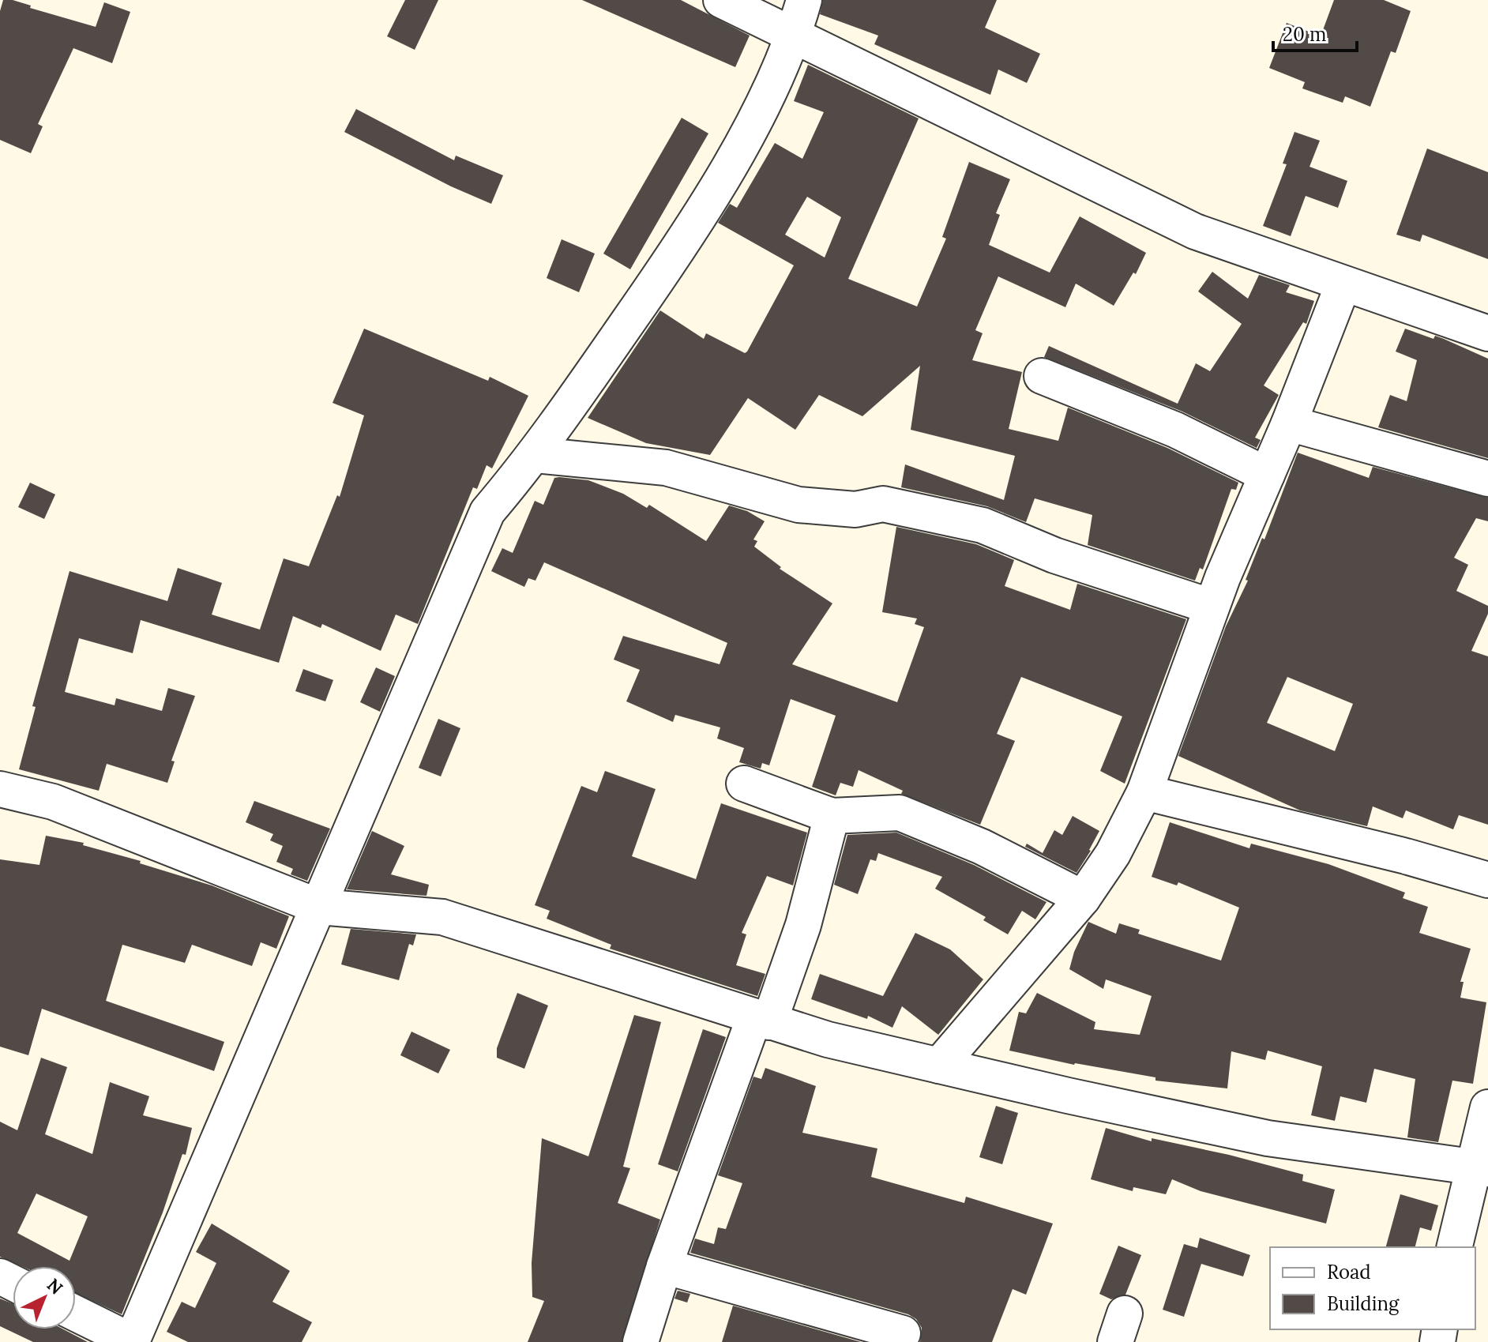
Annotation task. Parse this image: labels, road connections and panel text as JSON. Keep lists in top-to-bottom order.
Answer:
{
  "legend": ["Road", "Building"],
  "scale_bar": "20 m",
  "north": "top right"
}
